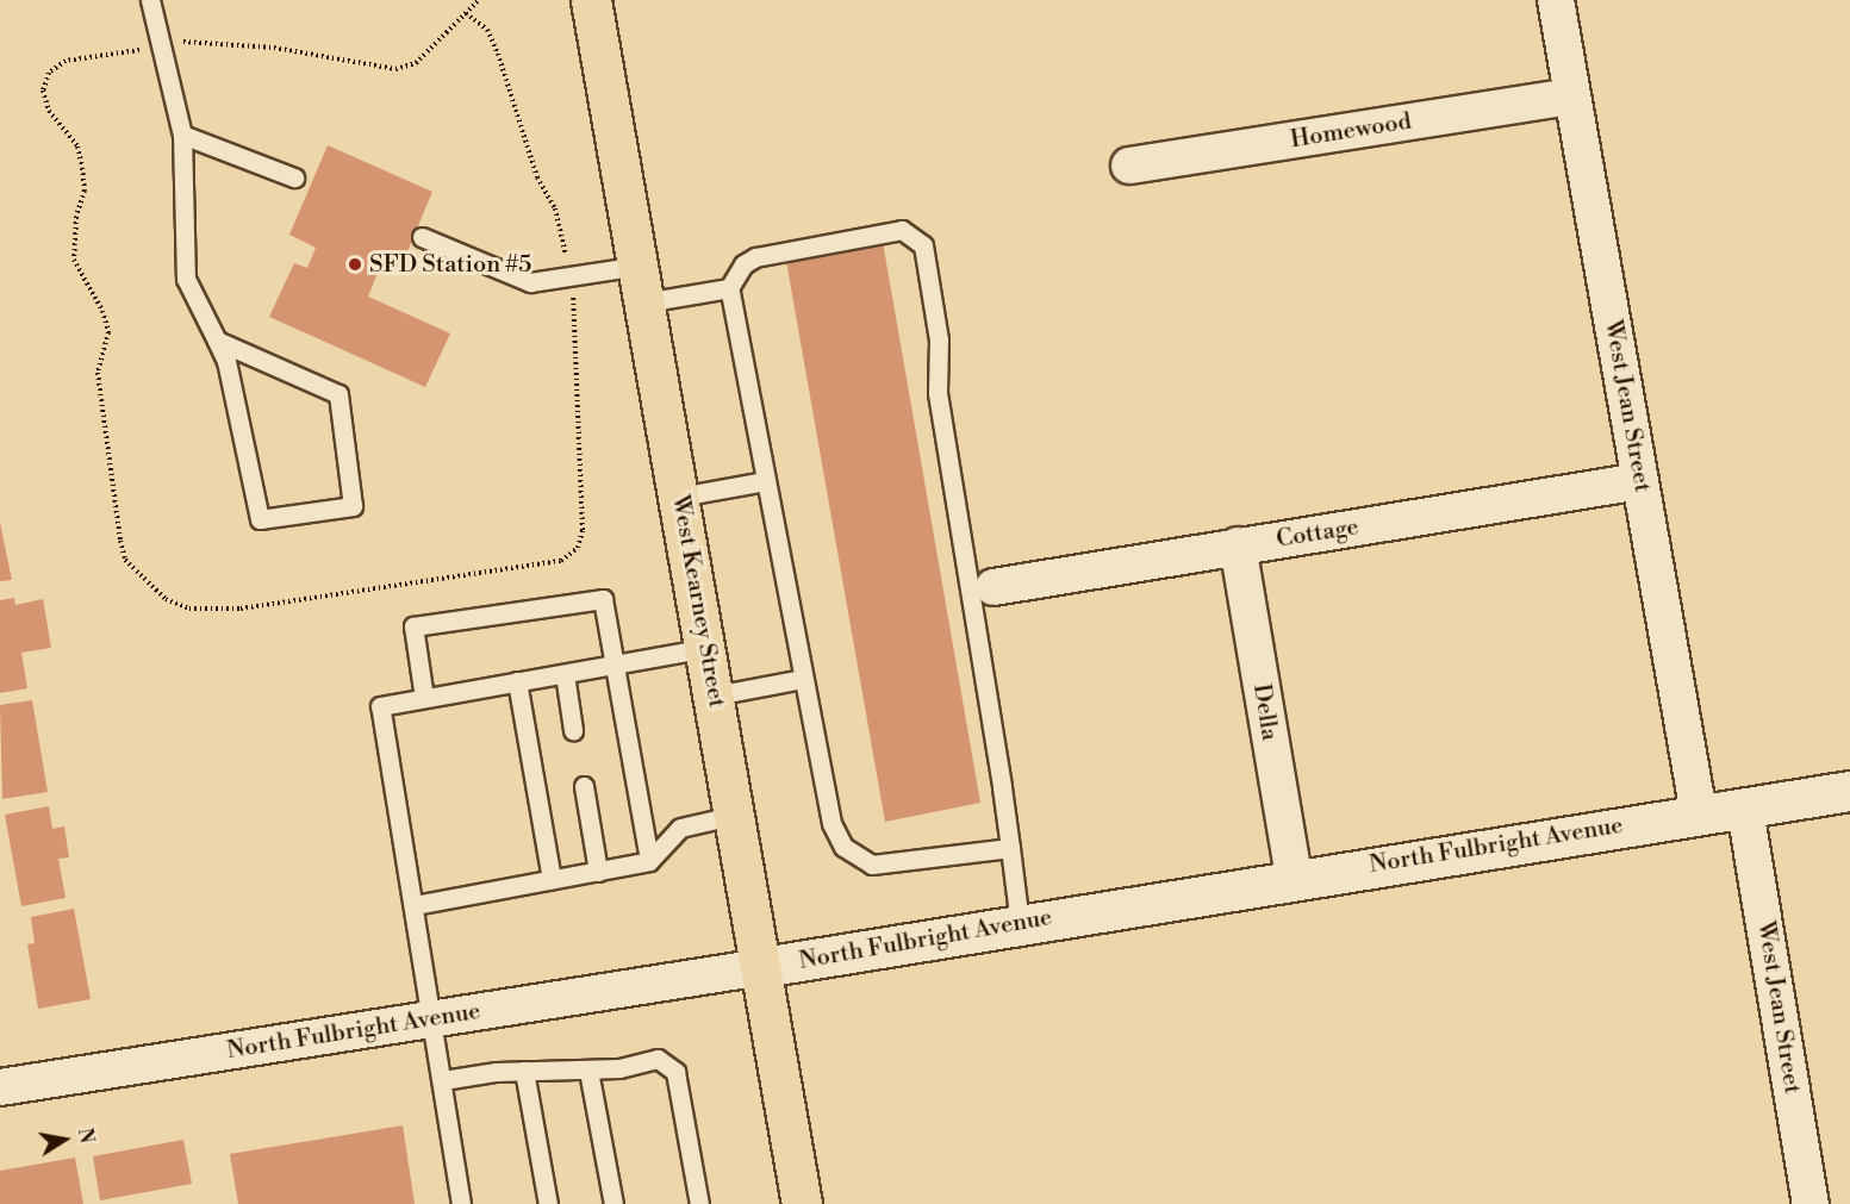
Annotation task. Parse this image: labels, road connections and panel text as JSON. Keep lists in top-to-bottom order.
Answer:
{
  "streets": {
    "main road": ["West Kearney Street"],
    "street": [
      "Homewood",
      "West Jean Street",
      "Cottage",
      "Della",
      "North Fulbright Avenue"
    ]
  },
  "crossings": [
    ["Homewood", "West Jean Street"],
    ["West Jean Street", "Cottage"],
    ["West Jean Street", "North Fulbright Avenue"],
    ["Cottage", "Della"],
    ["West Kearney Street", "North Fulbright Avenue"],
    ["Della", "North Fulbright Avenue"]
  ],
  "places": ["SFD Station #5"],
  "north": "right"
}
